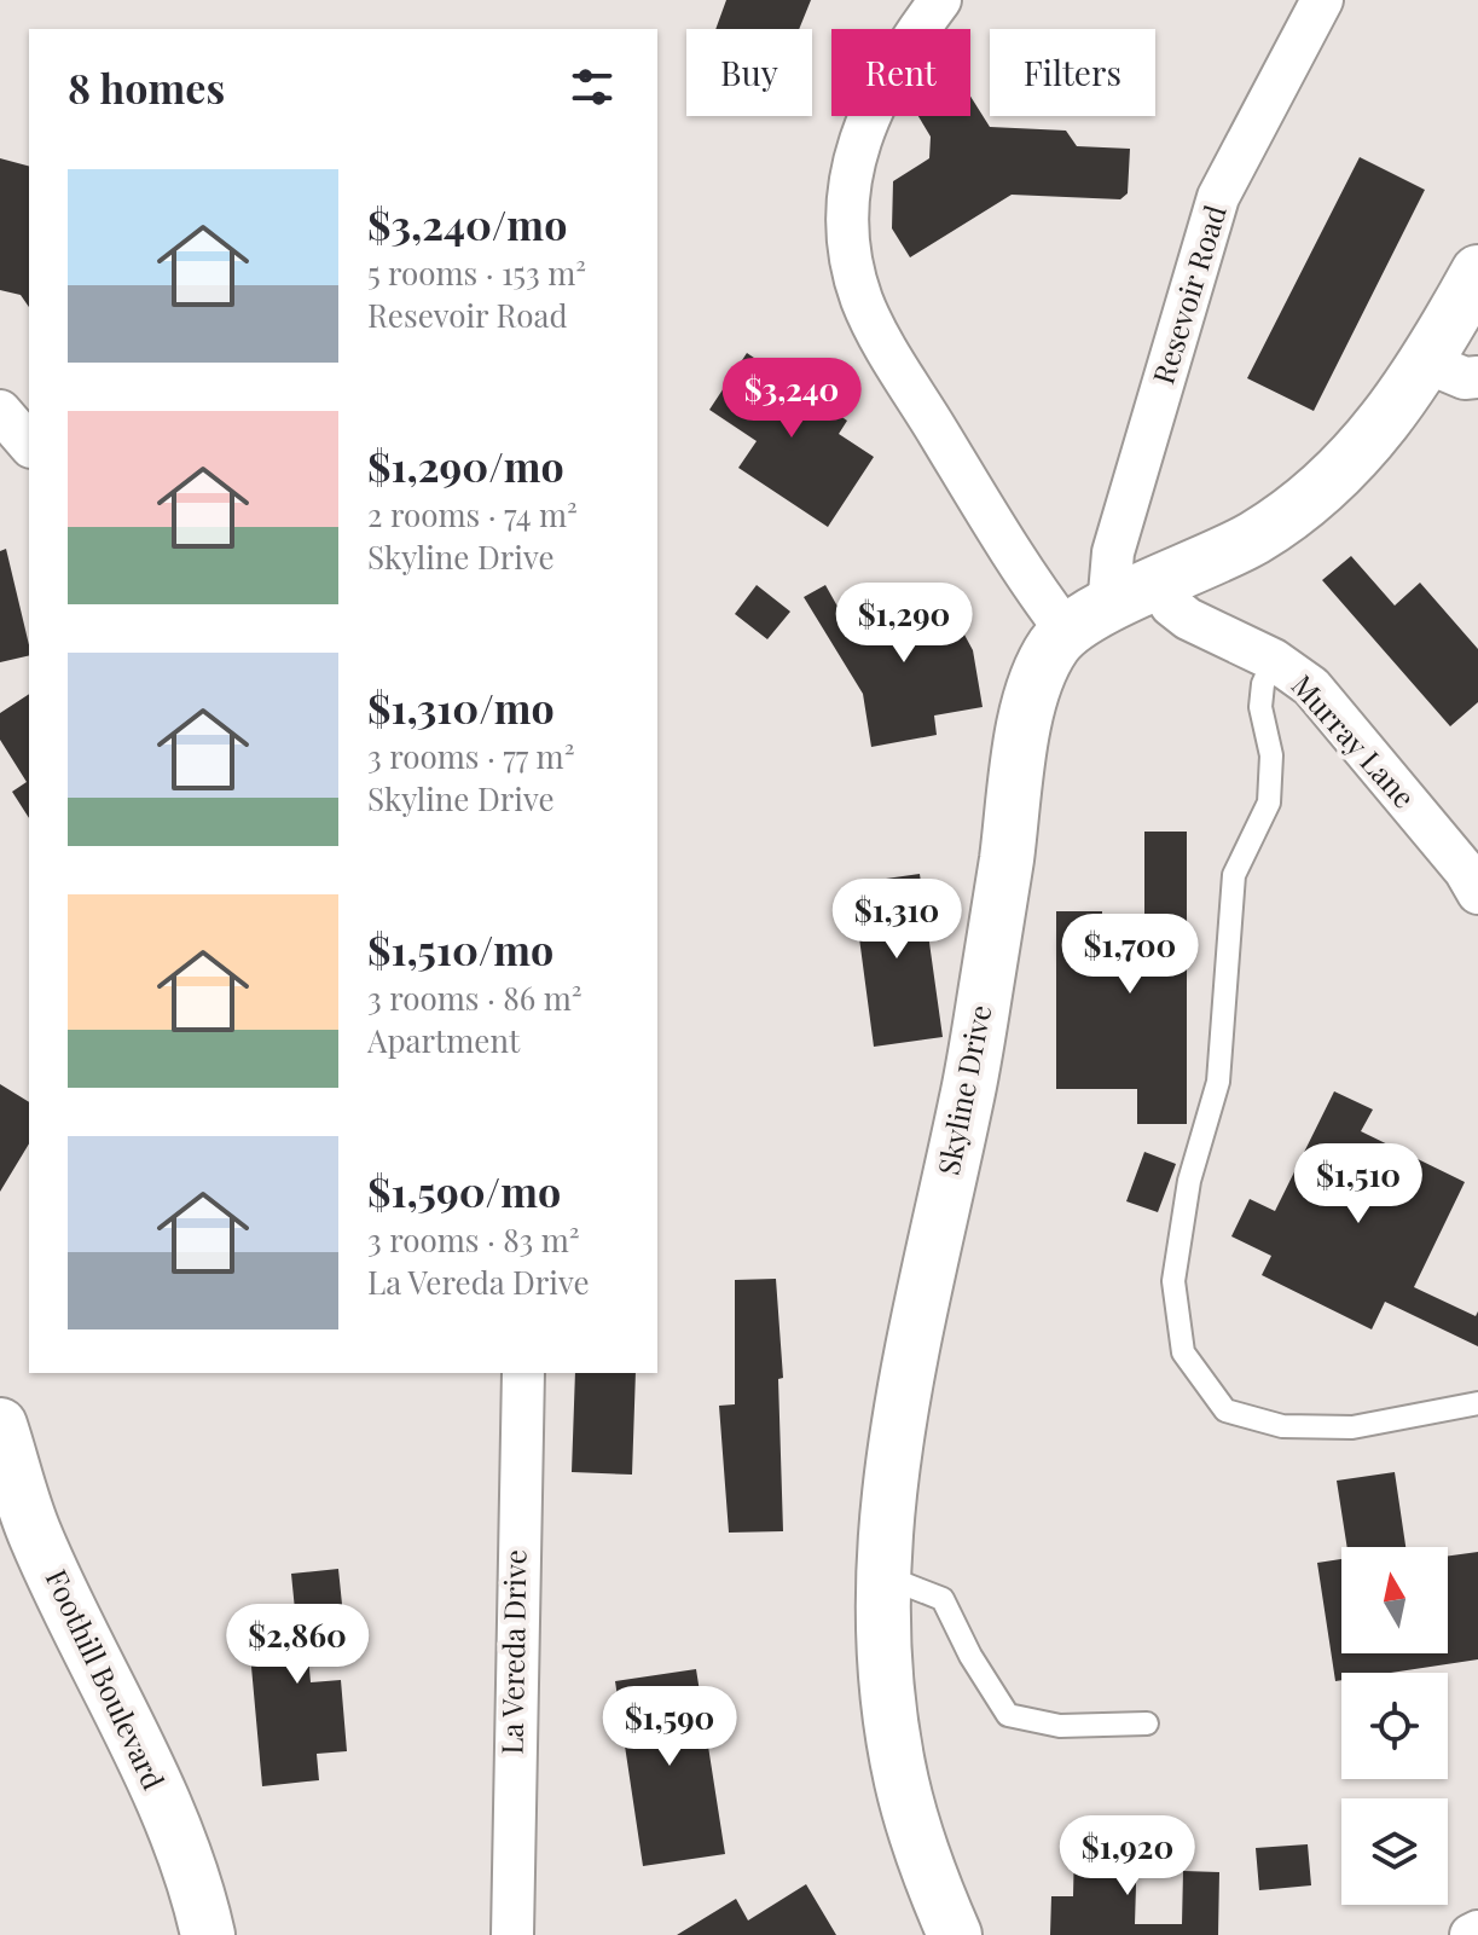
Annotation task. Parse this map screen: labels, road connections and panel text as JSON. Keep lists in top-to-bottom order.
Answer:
{
  "streets": {
    "street": [
      "Resevoir Road",
      "Murray Lane",
      "Skyline Drive",
      "La Vereda Drive",
      "Foothill Boulevard"
    ]
  },
  "crossings": [
    ["Resevoir Road", "Skyline Drive"]
  ],
  "north": "top",
  "page": {
    "chip": ["Buy", "Rent", "Filters"],
    "heading": "8 homes",
    "list": [
      {
        "name": "$3,240/mo",
        "note": "5 rooms · 153 m² · Resevoir Road"
      },
      {
        "name": "$1,290/mo",
        "note": "2 rooms · 74 m² · Skyline Drive"
      },
      {
        "name": "$1,310/mo",
        "note": "3 rooms · 77 m² · Skyline Drive"
      },
      {
        "name": "$1,510/mo",
        "note": "3 rooms · 86 m² · Apartment"
      },
      {
        "name": "$1,590/mo",
        "note": "3 rooms · 83 m² · La Vereda Drive"
      }
    ],
    "price": [
      "$3,240",
      "$1,290",
      "$1,310",
      "$1,700",
      "$1,510",
      "$2,860",
      "$1,590",
      "$1,920"
    ]
  }
}
